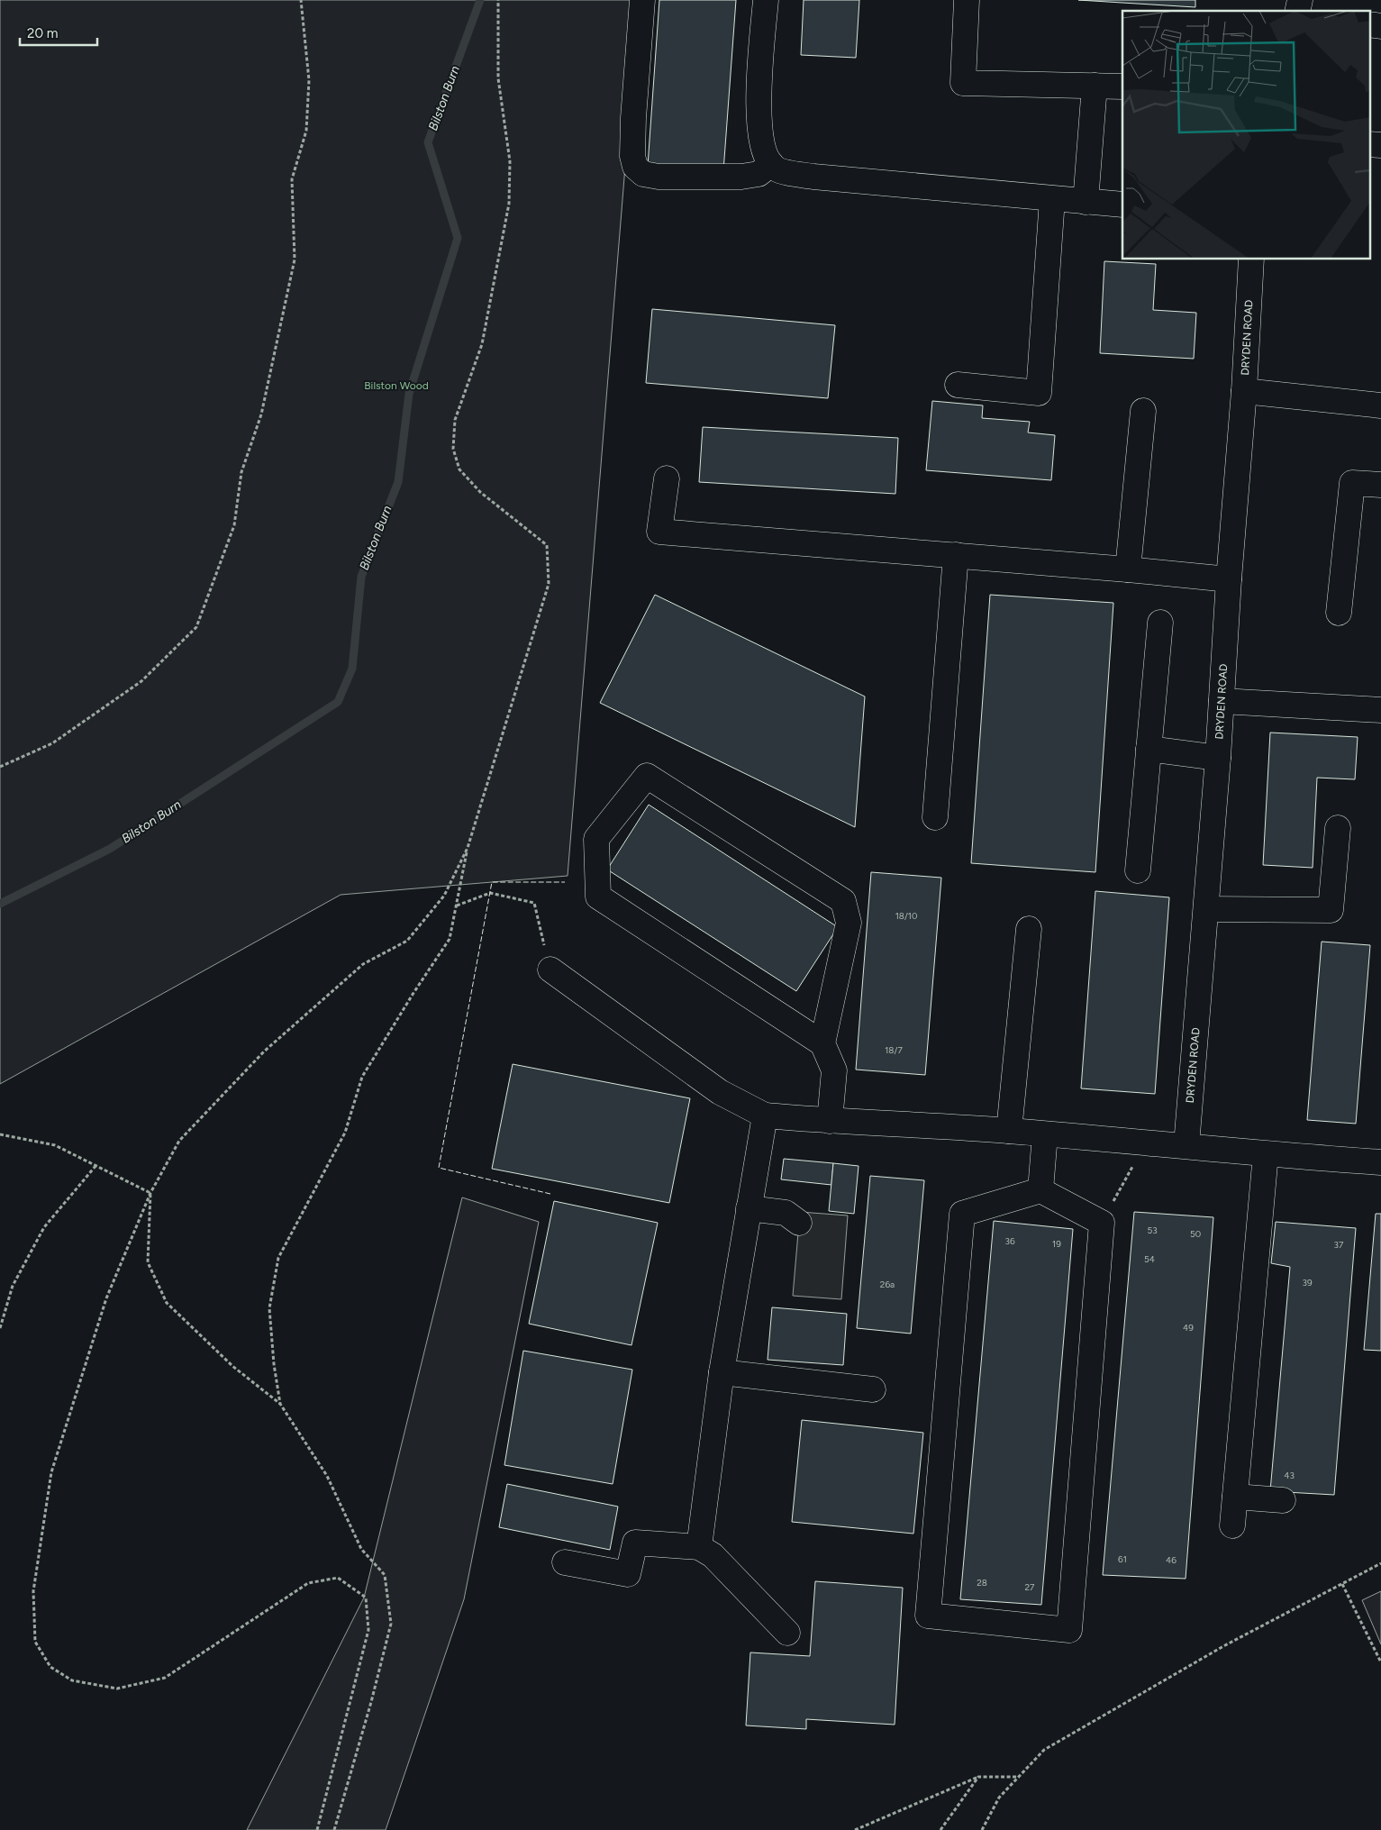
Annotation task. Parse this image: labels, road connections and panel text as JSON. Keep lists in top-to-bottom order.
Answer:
{
  "streets": {
    "street": ["DRYDEN ROAD"]
  },
  "water": ["Bilston Burn"],
  "parks": ["Bilston Wood"],
  "house_numbers": [
    "18/10",
    "18/7",
    "53",
    "50",
    "36",
    "19",
    "37",
    "54",
    "39",
    "26a",
    "49",
    "43",
    "61",
    "46",
    "28",
    "27"
  ],
  "scale_bar": "20 m"
}
